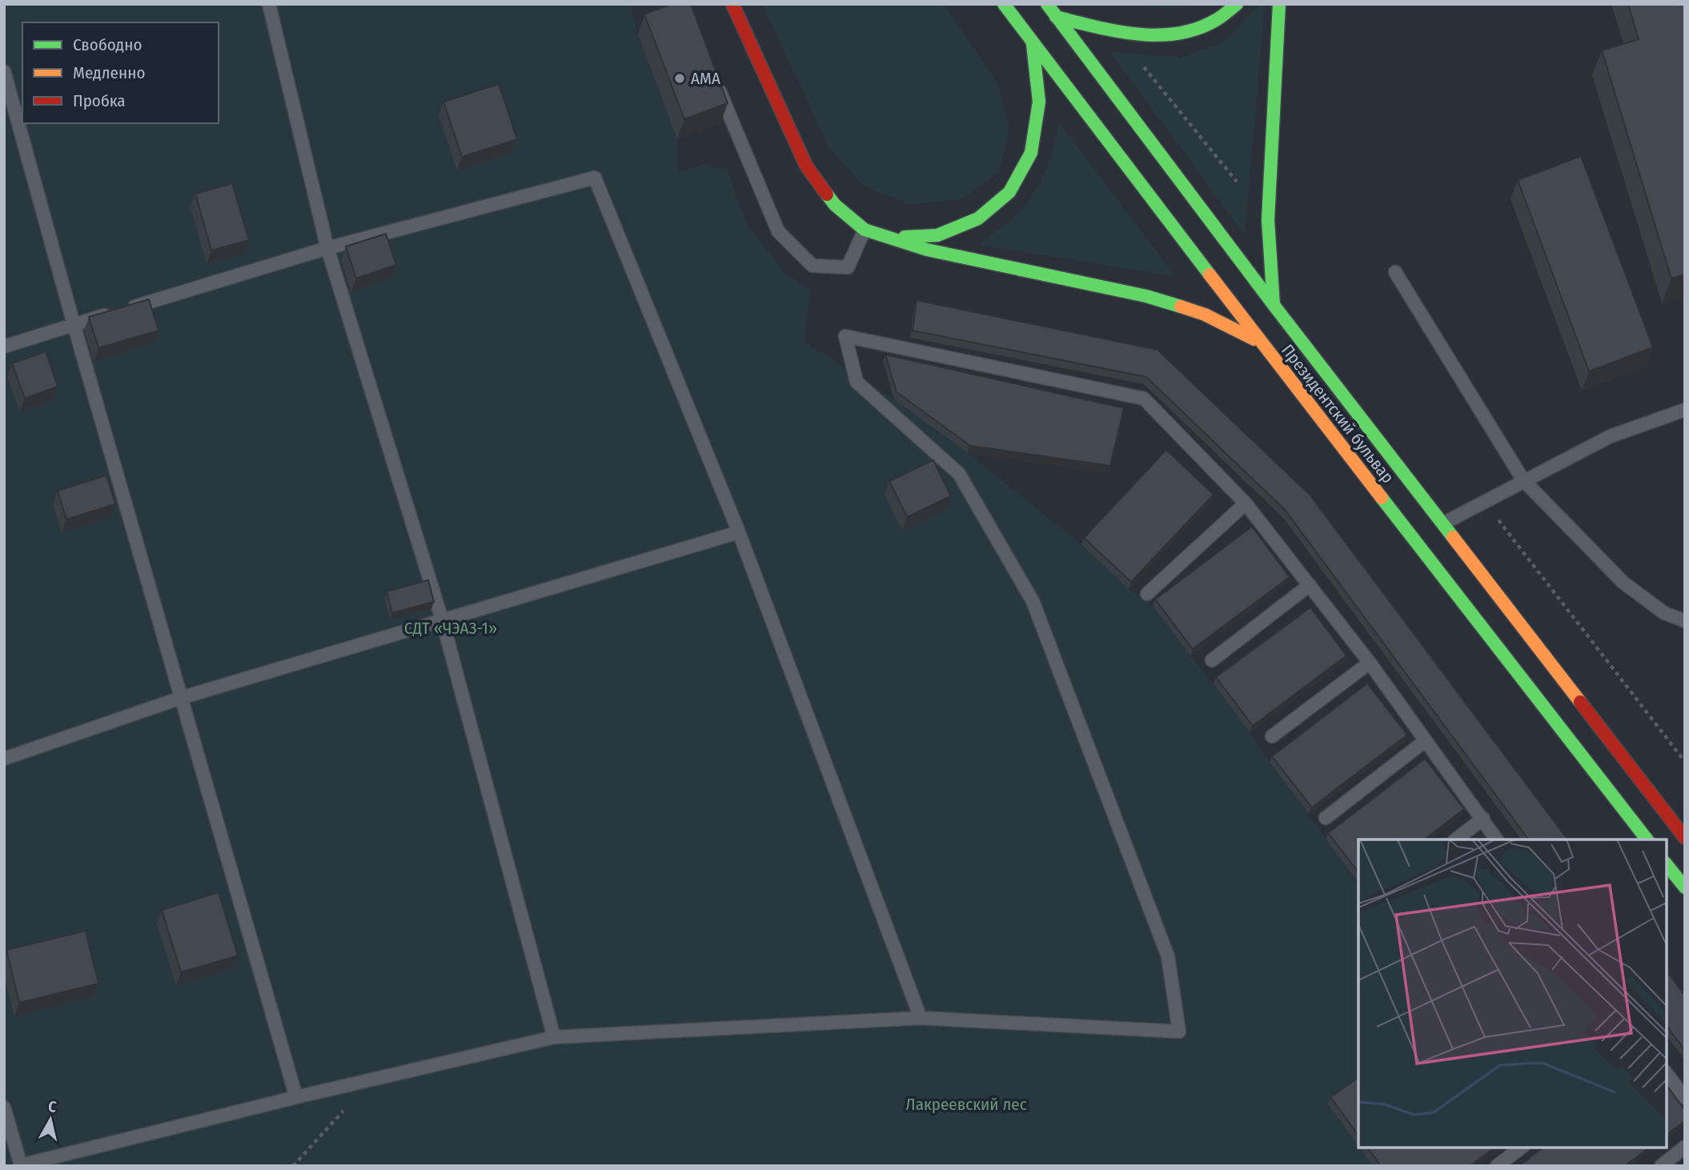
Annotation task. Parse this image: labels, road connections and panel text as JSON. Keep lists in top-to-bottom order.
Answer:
{
  "streets": {
    "main road": ["Президентский бульвар"]
  },
  "parks": ["СДТ «ЧЭАЗ-1»", "Лакреевский лес"],
  "places": ["АМА"],
  "legend": ["Свободно", "Медленно", "Пробка"],
  "north": "top"
}
